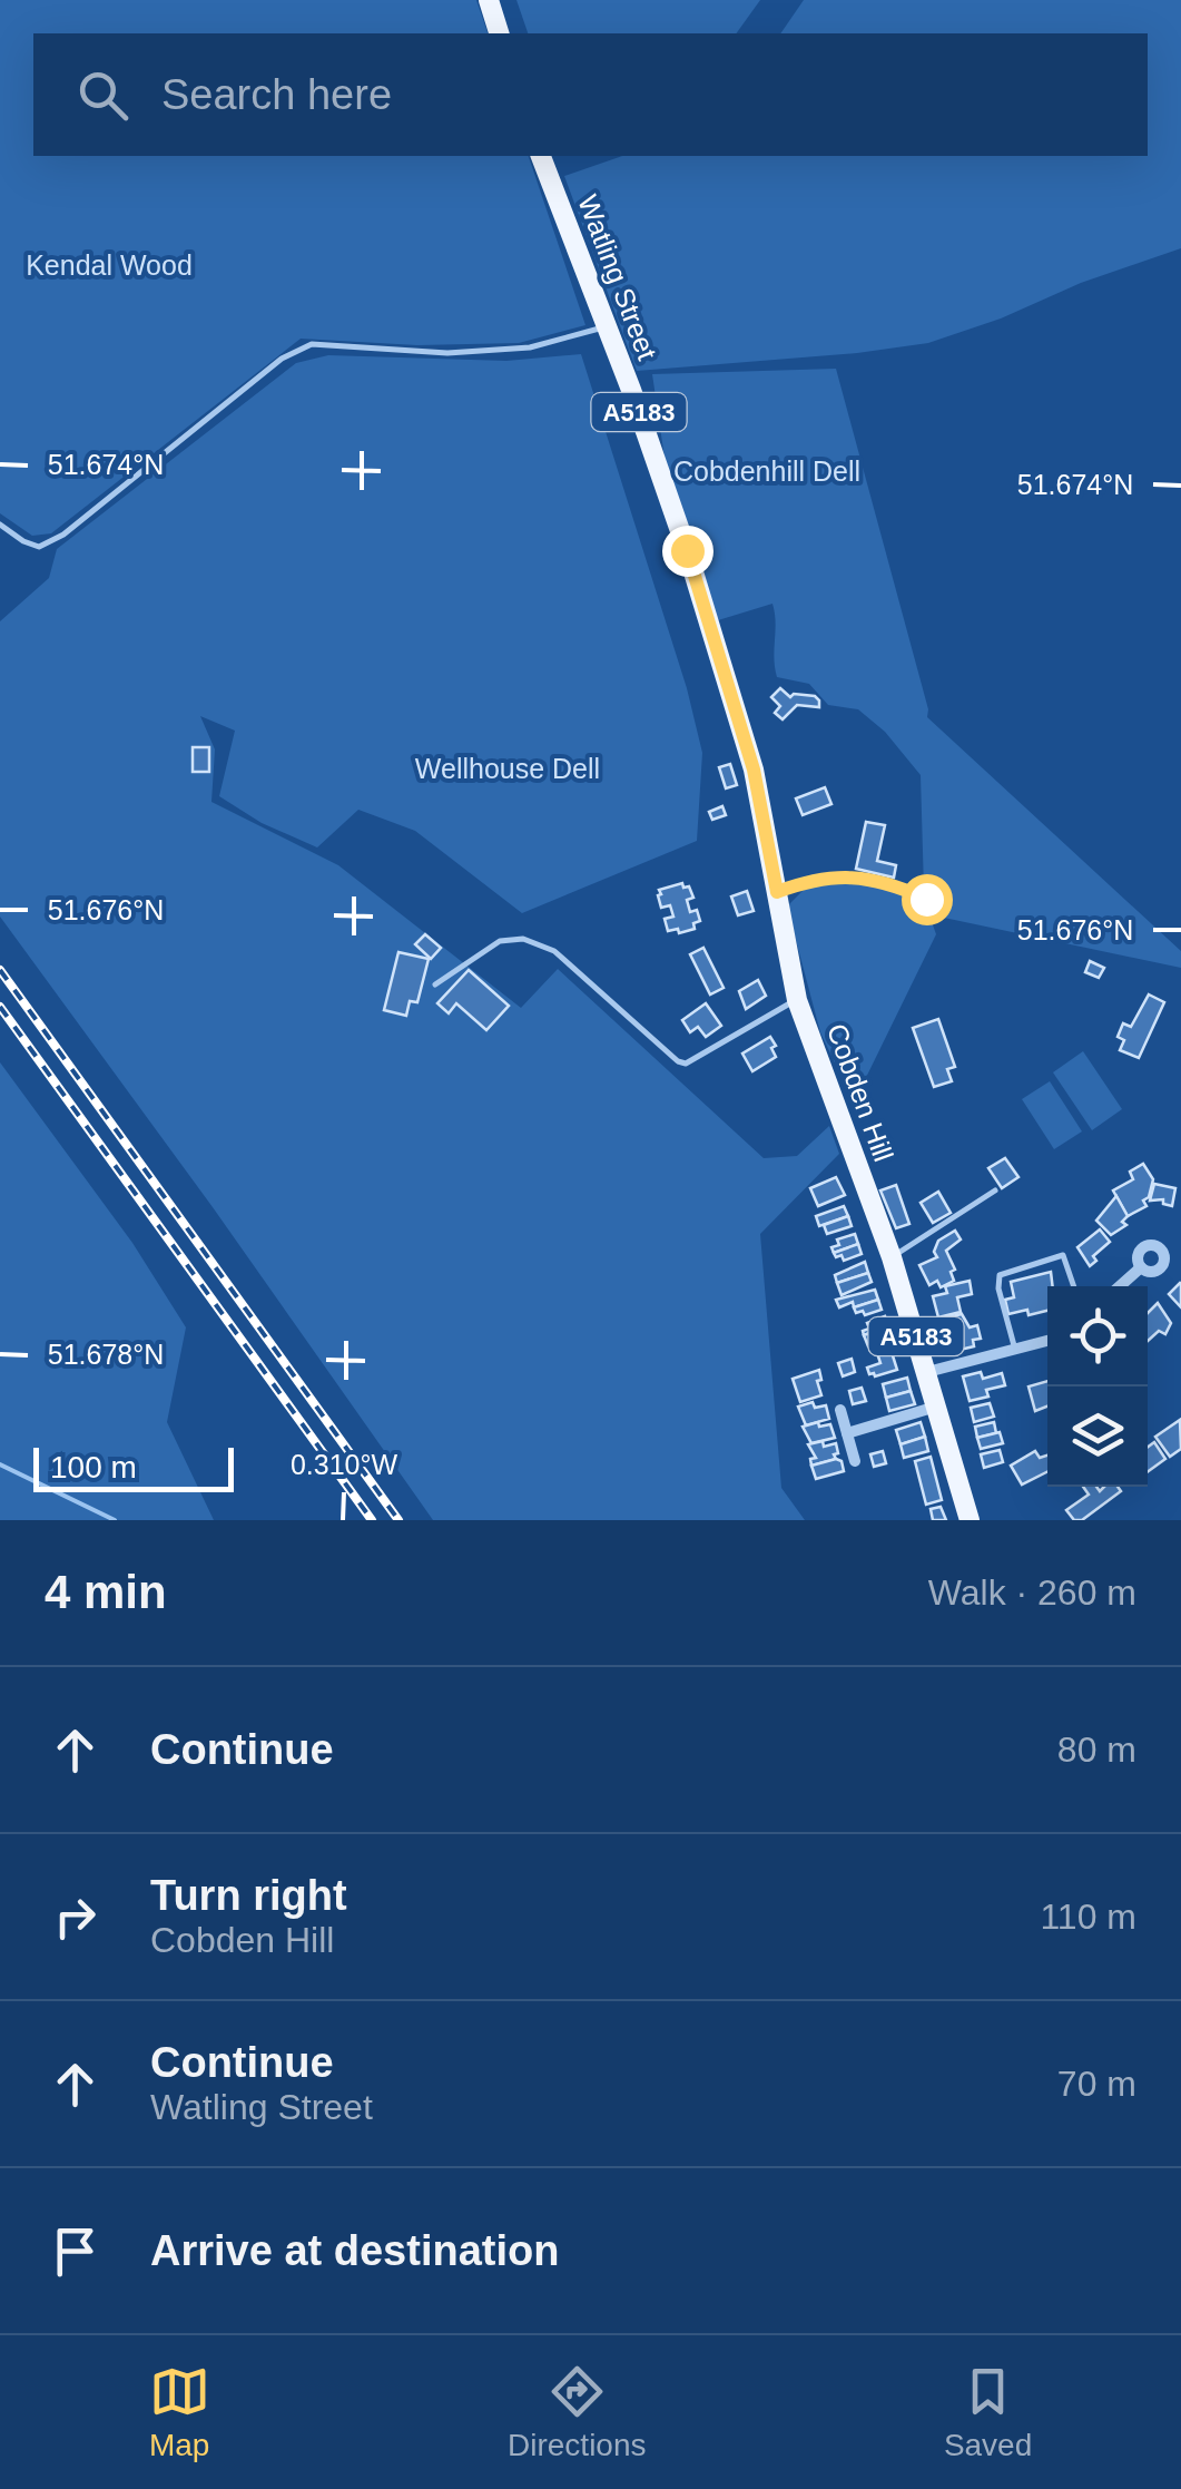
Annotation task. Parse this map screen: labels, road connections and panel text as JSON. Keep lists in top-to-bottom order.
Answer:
{
  "streets": {
    "main road": ["Watling Street", "A5183", "Cobden Hill"]
  },
  "crossings": [
    ["Watling Street", "Cobden Hill"]
  ],
  "parks": ["Kendal Wood", "Cobdenhill Dell", "Wellhouse Dell"],
  "scale_bar": "100 m",
  "page": {
    "search": "Search here",
    "scale": "100 m",
    "heading": ["4 min", "Walk · 260 m"],
    "list": [
      ["Continue", "80 m"],
      ["Turn right", "Cobden Hill", "110 m"],
      ["Continue", "Watling Street", "70 m"],
      "Arrive at destination"
    ],
    "nav": ["Map", "Directions", "Saved"]
  },
  "coordinates": [
    "51.674°N",
    "51.676°N",
    "51.678°N",
    "0.310°W"
  ]
}
